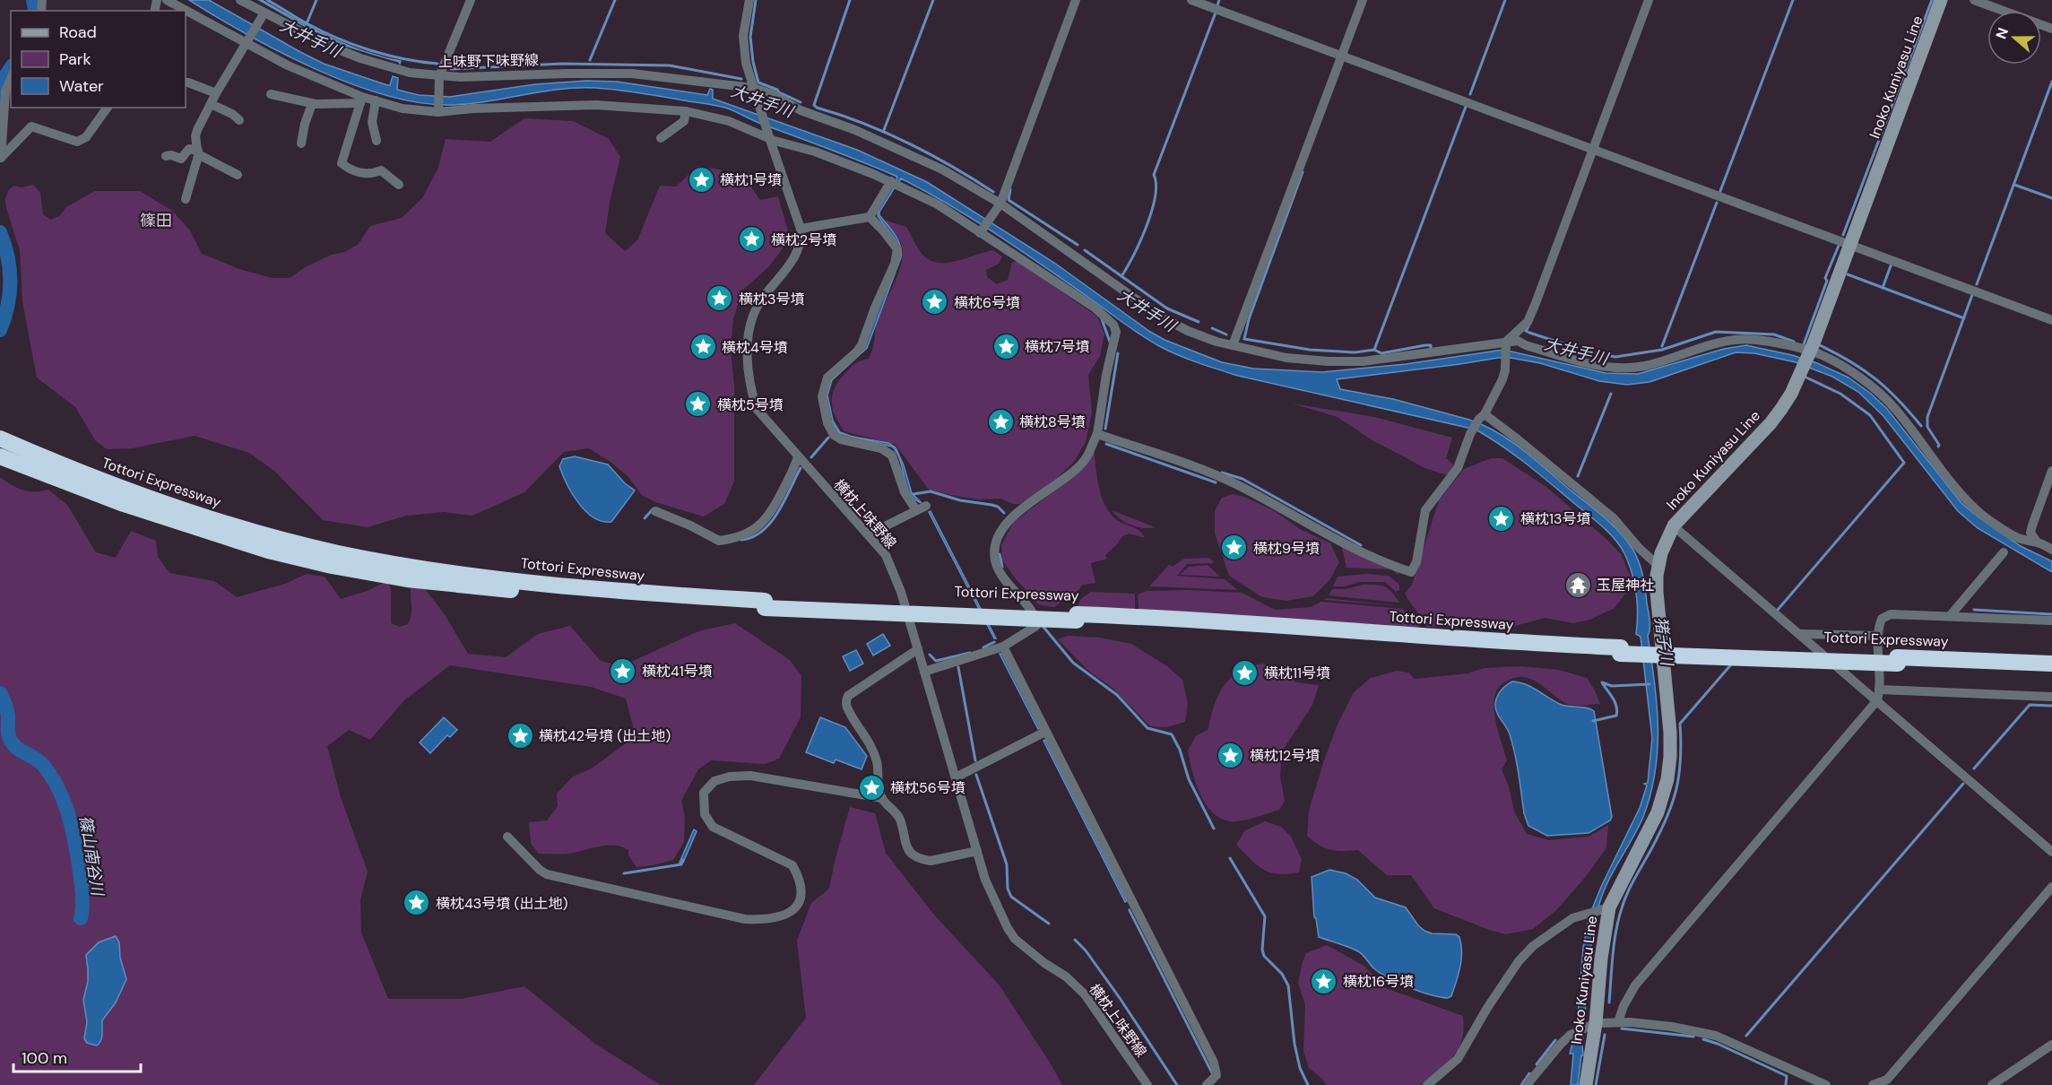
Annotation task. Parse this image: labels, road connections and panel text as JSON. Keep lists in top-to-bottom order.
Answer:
{
  "streets": {
    "highway": ["Tottori Expressway"],
    "main road": ["Inoko Kuniyasu Line"],
    "street": ["上味野下味野線", "横枕上味野線"]
  },
  "districts": ["篠田"],
  "water": ["大井手川", "猪子川", "篠山南谷川"],
  "places": {
    "place": [
      "横枕1号墳",
      "横枕2号墳",
      "横枕3号墳",
      "横枕6号墳",
      "横枕7号墳",
      "横枕4号墳",
      "横枕5号墳",
      "横枕8号墳",
      "横枕13号墳",
      "横枕9号墳",
      "横枕41号墳",
      "横枕11号墳",
      "横枕42号墳 (出土地)",
      "横枕12号墳",
      "横枕56号墳",
      "横枕43号墳 (出土地)",
      "横枕16号墳"
    ],
    "temple": ["玉屋神社"]
  },
  "legend": ["Road", "Park", "Water"],
  "scale_bar": "100 m",
  "north": "left"
}
